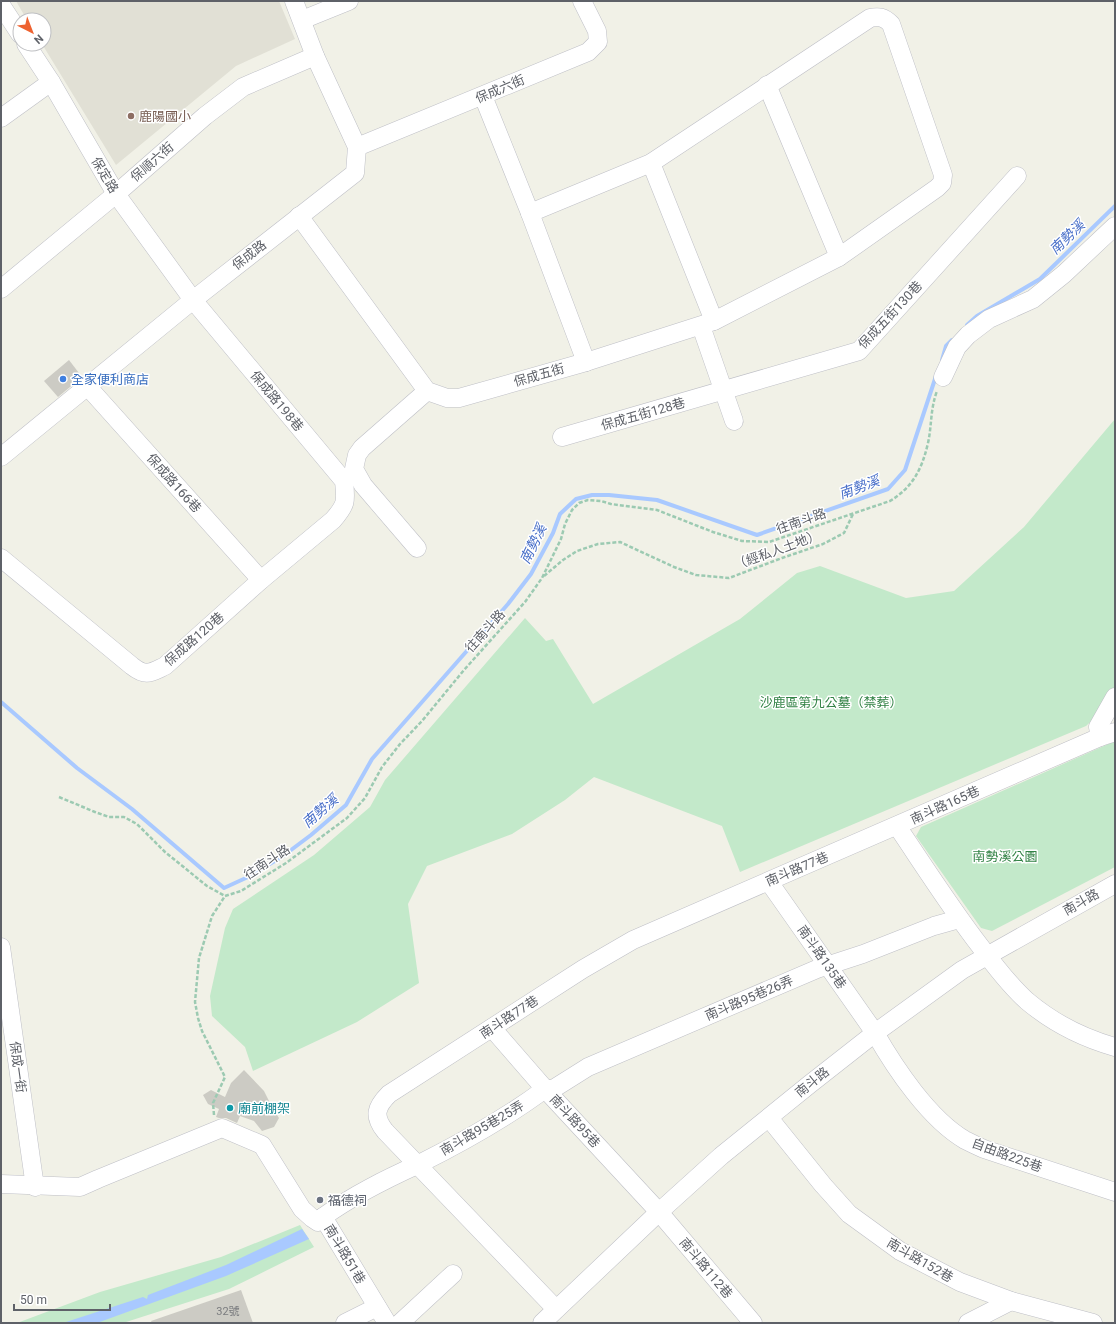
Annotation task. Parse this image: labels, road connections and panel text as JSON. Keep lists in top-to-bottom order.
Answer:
{
  "streets": {
    "street": [
      "保成六街",
      "保順六街",
      "保定路",
      "保成路",
      "保成五街130巷",
      "保成五街",
      "保成路198巷",
      "保成五街128巷",
      "保成路166巷",
      "保成路120巷",
      "南斗路165巷",
      "南斗路77巷",
      "南斗路",
      "南斗路135巷",
      "南斗路95巷26弄",
      "保成一街",
      "南斗路95巷",
      "南斗路95巷25弄",
      "自由路225巷",
      "南斗路51巷",
      "南斗路152巷",
      "南斗路112巷"
    ],
    "path": ["往南斗路", "（經私人土地）"]
  },
  "crossings": [
    ["保成六街", "保成路"],
    ["保順六街", "保定路"],
    ["保順六街", "保成路"],
    ["保定路", "保成路"],
    ["保定路", "保成路198巷"],
    ["保成路", "保成路198巷"],
    ["保成路", "保成路166巷"],
    ["保成五街130巷", "保成五街128巷"],
    ["保成路198巷", "保成路120巷"],
    ["保成路166巷", "保成路120巷"],
    ["往南斗路", "（經私人土地）"],
    ["南斗路165巷", "南斗路77巷"],
    ["南斗路165巷", "南斗路"],
    ["南斗路165巷", "南斗路95巷26弄"],
    ["南斗路77巷", "南斗路"],
    ["南斗路77巷", "南斗路135巷"],
    ["南斗路77巷", "南斗路95巷"],
    ["南斗路77巷", "南斗路95巷25弄"],
    ["南斗路77巷", "南斗路51巷"],
    ["南斗路", "南斗路135巷"],
    ["南斗路", "南斗路95巷"],
    ["南斗路", "自由路225巷"],
    ["南斗路", "南斗路152巷"],
    ["南斗路", "南斗路112巷"],
    ["南斗路135巷", "南斗路95巷26弄"],
    ["南斗路135巷", "自由路225巷"],
    ["南斗路95巷26弄", "南斗路95巷"],
    ["南斗路95巷26弄", "南斗路95巷25弄"],
    ["南斗路95巷", "南斗路95巷25弄"],
    ["南斗路95巷", "南斗路112巷"],
    ["南斗路95巷25弄", "南斗路51巷"]
  ],
  "water": ["南勢溪"],
  "parks": ["沙鹿區第九公墓（禁葬）", "南勢溪公園"],
  "places": [
    "鹿陽國小",
    "全家便利商店",
    "廟前棚架",
    "福德祠"
  ],
  "house_numbers": ["32號"],
  "scale_bar": "50 m",
  "north": "bottom right"
}
